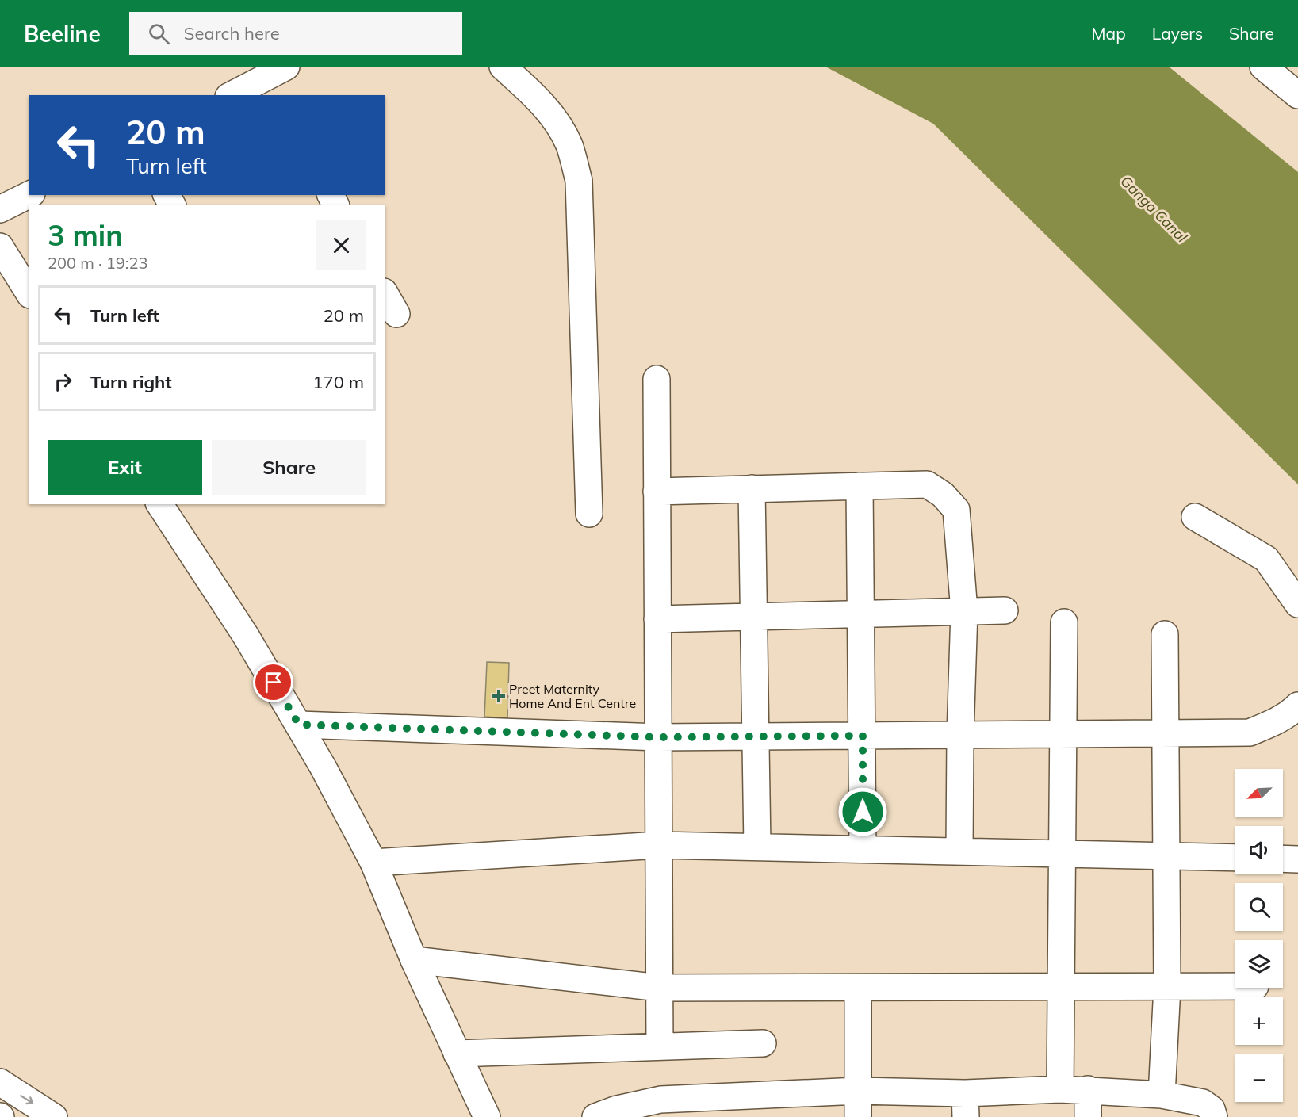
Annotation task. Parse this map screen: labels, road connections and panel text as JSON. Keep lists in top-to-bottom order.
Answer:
{
  "water": ["Ganga Canal"],
  "places": {
    "health": ["Preet Maternity Home And Ent Centre"]
  },
  "north": "bottom left",
  "page": {
    "header": "Beeline",
    "search": "Search here",
    "nav": ["Map", "Layers", "Share"],
    "turn": ["20 m", "Turn left"],
    "heading": ["3 min", "200 m · 19:23"],
    "list": [
      {
        "name": "Turn left",
        "value": "20 m"
      },
      {
        "name": "Turn right",
        "value": "170 m"
      }
    ],
    "buttons": ["Exit", "Share"],
    "map_buttons": ["+", "−"]
  }
}
